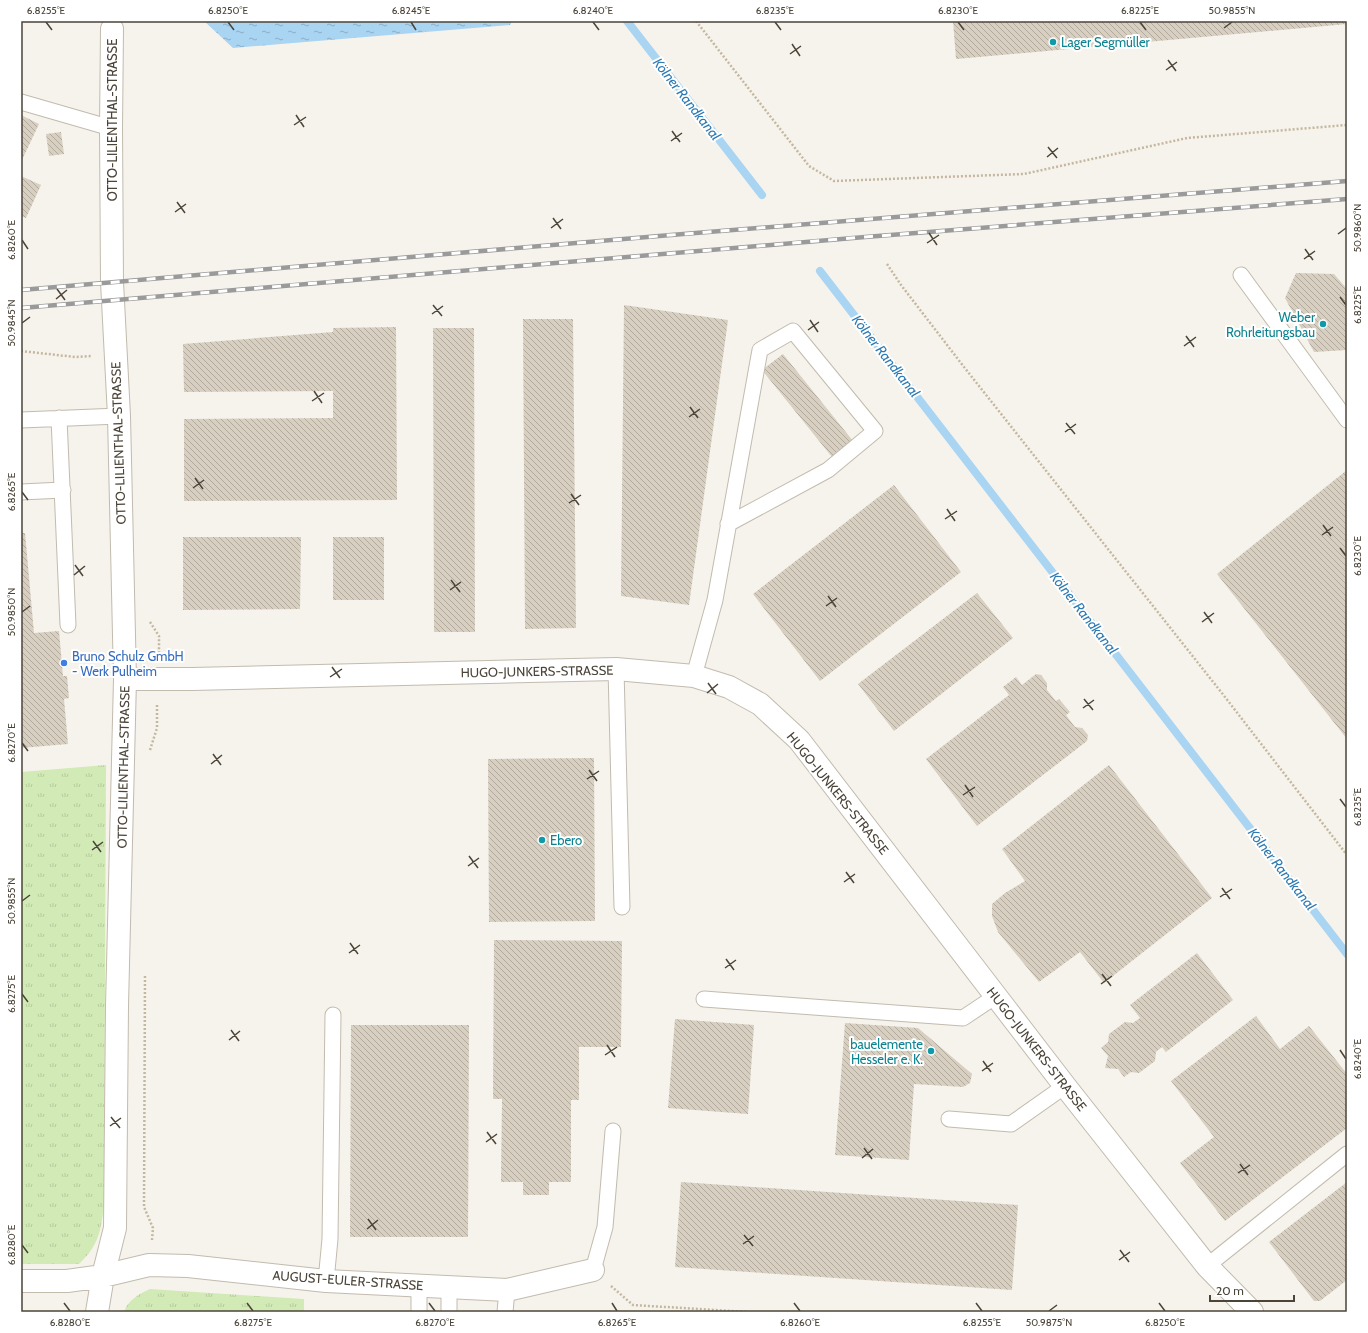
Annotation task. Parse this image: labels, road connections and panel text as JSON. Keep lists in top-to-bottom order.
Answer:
{
  "streets": {
    "street": ["OTTO-LILIENTHAL-STRASSE", "HUGO-JUNKERS-STRASSE", "AUGUST-EULER-STRASSE"]
  },
  "crossings": [
    ["OTTO-LILIENTHAL-STRASSE", "HUGO-JUNKERS-STRASSE"],
    ["OTTO-LILIENTHAL-STRASSE", "AUGUST-EULER-STRASSE"]
  ],
  "water": ["Kölner Randkanal"],
  "places": [
    "Lager Segmüller",
    "Weber Rohrleitungsbau",
    "Bruno Schulz GmbH - Werk Pulheim",
    "Ebero",
    "bauelemente Hesseler e. K."
  ],
  "scale_bar": "20 m",
  "coordinates": [
    "6.8255°E",
    "6.8250°E",
    "6.8245°E",
    "6.8240°E",
    "6.8235°E",
    "6.8230°E",
    "6.8225°E",
    "50.9855°N",
    "50.9860°N",
    "6.8260°E",
    "50.9845°N",
    "6.8265°E",
    "50.9850°N",
    "6.8270°E",
    "6.8275°E",
    "6.8280°E",
    "50.9875°N"
  ]
}
